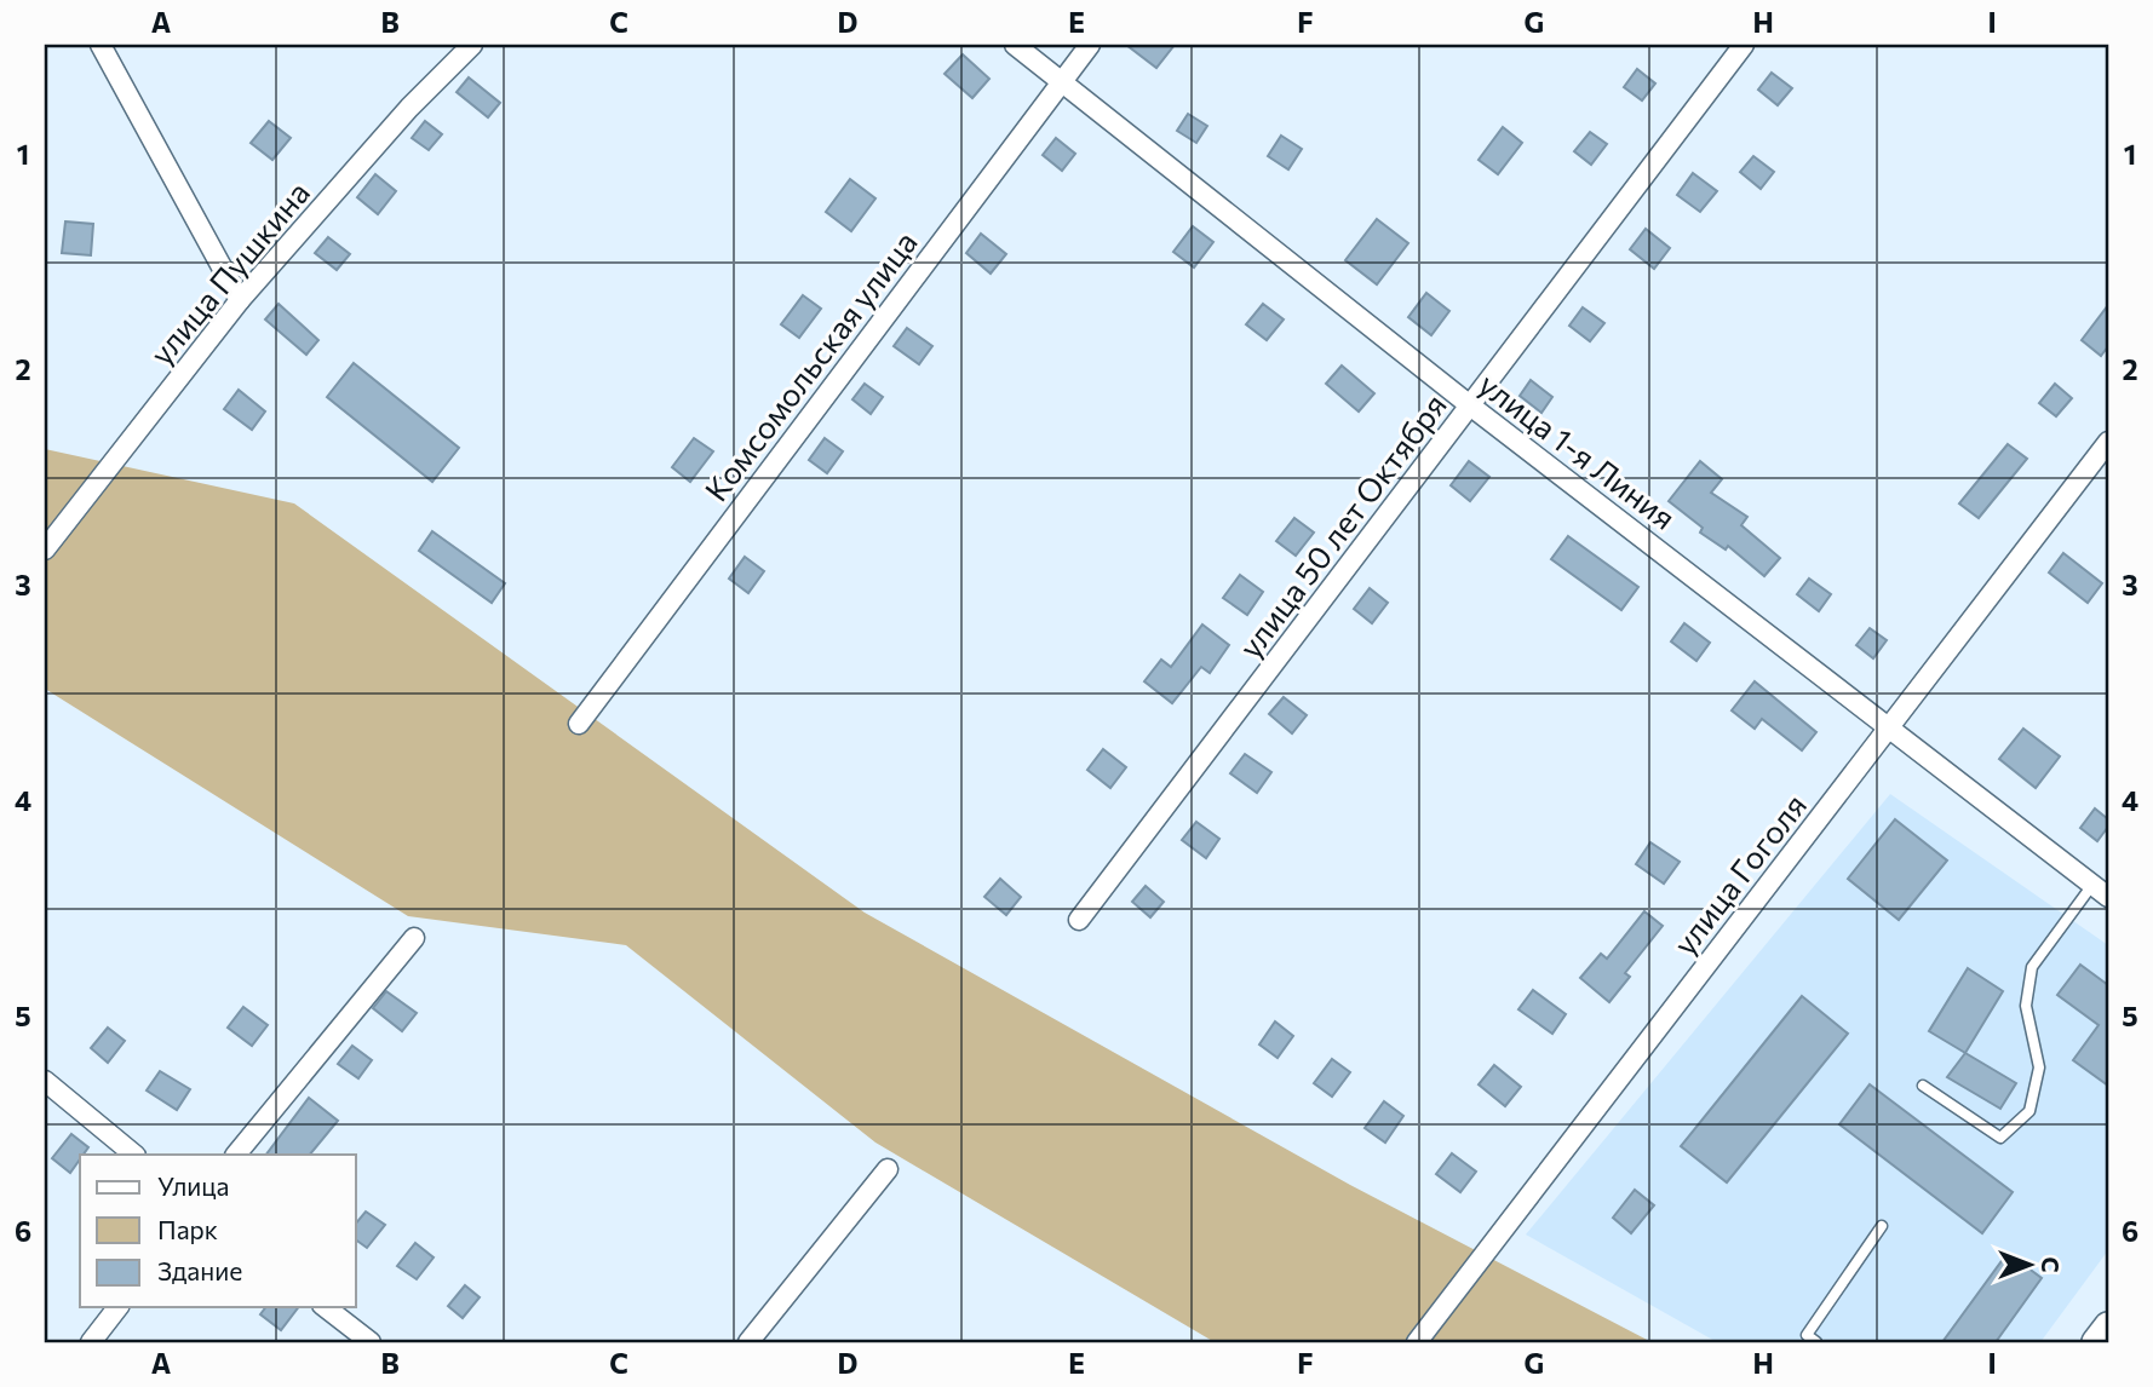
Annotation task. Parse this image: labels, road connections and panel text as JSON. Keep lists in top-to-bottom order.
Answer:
{
  "streets": {
    "street": [
      "улица Пушкина",
      "Комсомольская улица",
      "улица 1-я Линия",
      "улица 50 лет Октября",
      "улица Гоголя"
    ]
  },
  "crossings": [
    ["Комсомольская улица", "улица 1-я Линия"],
    ["улица 1-я Линия", "улица 50 лет Октября"],
    ["улица 1-я Линия", "улица Гоголя"]
  ],
  "legend": ["Улица", "Парк", "Здание"],
  "north": "right",
  "grid": {
    "columns": [
      "A",
      "B",
      "C",
      "D",
      "E",
      "F",
      "G",
      "H",
      "I"
    ],
    "rows": [
      "1",
      "2",
      "3",
      "4",
      "5",
      "6"
    ]
  }
}
